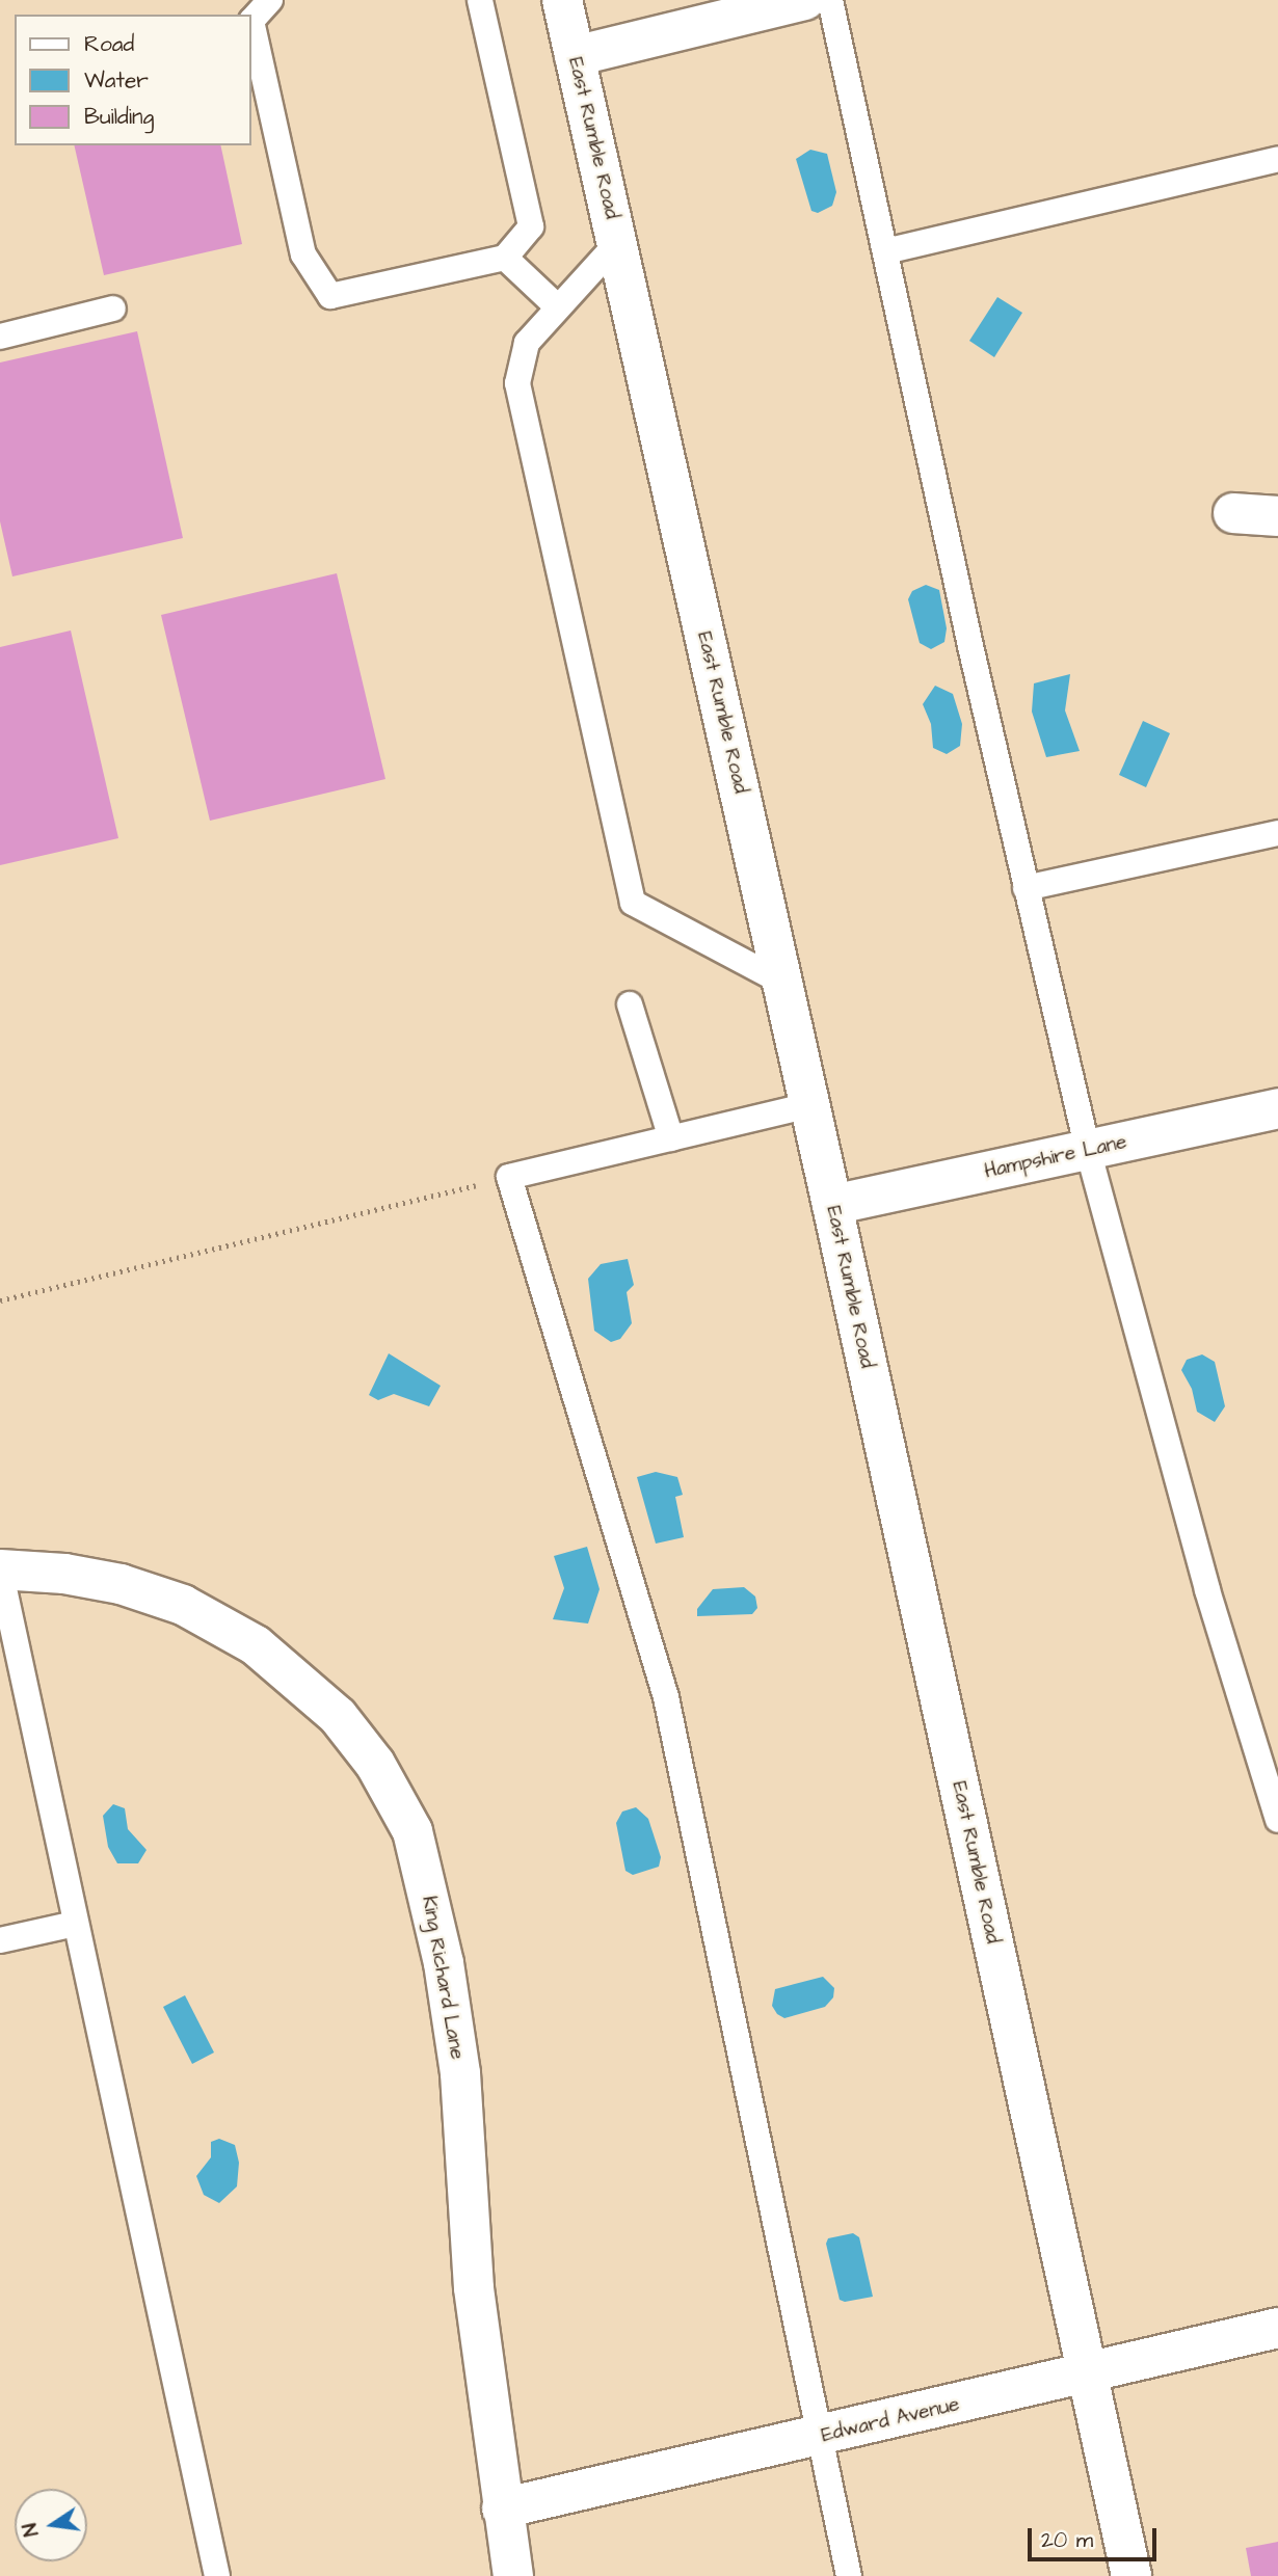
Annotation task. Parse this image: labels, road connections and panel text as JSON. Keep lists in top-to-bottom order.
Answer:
{
  "streets": {
    "street": [
      "East Rumble Road",
      "Hampshire Lane",
      "King Richard Lane",
      "Edward Avenue"
    ]
  },
  "crossings": [
    ["East Rumble Road", "Hampshire Lane"],
    ["East Rumble Road", "Edward Avenue"],
    ["King Richard Lane", "Edward Avenue"]
  ],
  "legend": ["Road", "Water", "Building"],
  "scale_bar": "20 m",
  "north": "left"
}
